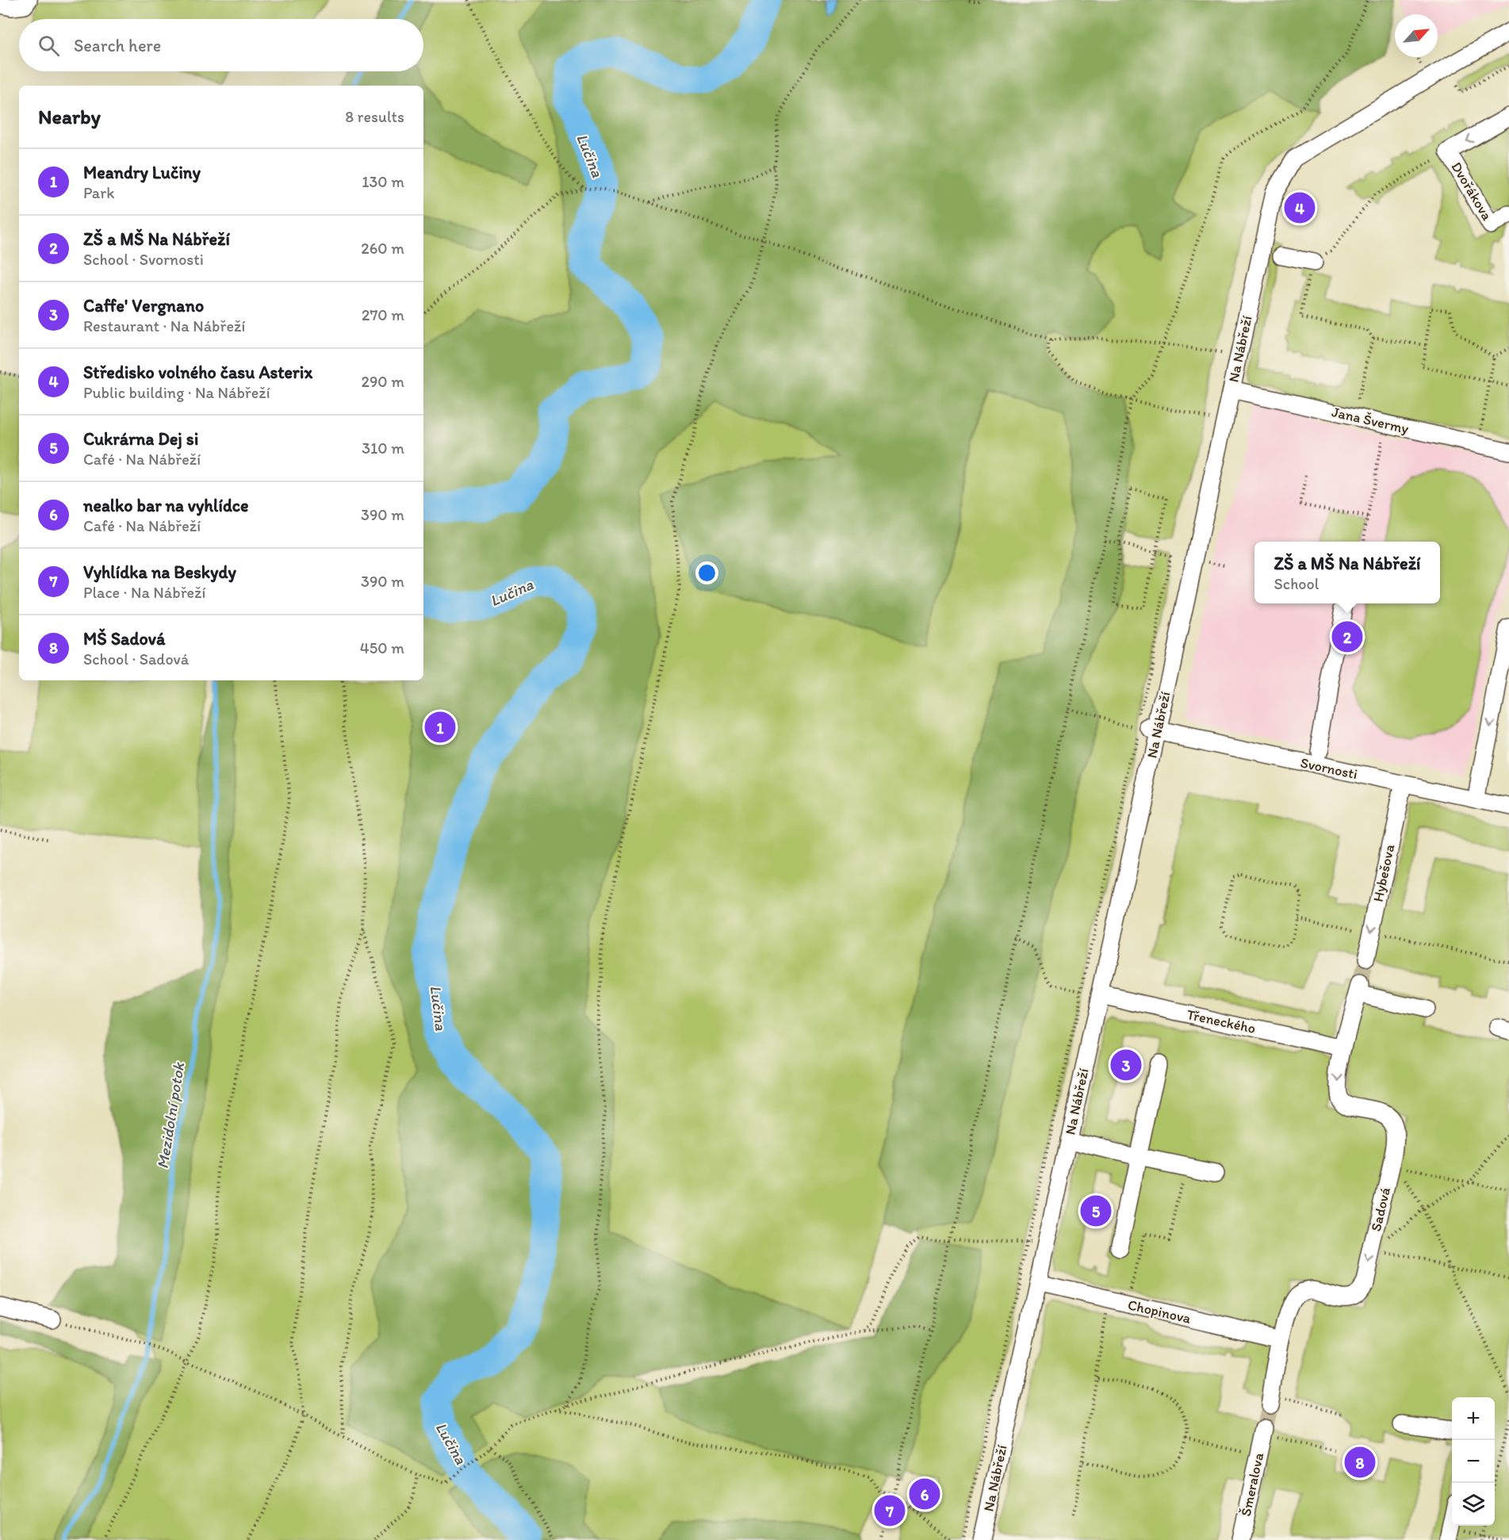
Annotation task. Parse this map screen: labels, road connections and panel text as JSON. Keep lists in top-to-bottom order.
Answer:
{
  "streets": {
    "street": [
      "Dvořákova",
      "Na Nábřeží",
      "Jana Švermy",
      "Svornosti",
      "Hybešova",
      "Třeneckého",
      "Sadová",
      "Chopinova",
      "Šmeralova"
    ]
  },
  "crossings": [
    ["Na Nábřeží", "Jana Švermy"],
    ["Na Nábřeží", "Svornosti"],
    ["Na Nábřeží", "Třeneckého"],
    ["Na Nábřeží", "Chopinova"],
    ["Svornosti", "Hybešova"],
    ["Třeneckého", "Sadová"],
    ["Sadová", "Chopinova"]
  ],
  "one_way": ["Dvořákova", "Hybešova"],
  "water": ["Lučina", "Mezidolní potok"],
  "north": "top right",
  "page": {
    "search": "Search here",
    "heading": ["Nearby", "8 results"],
    "list": [
      {
        "mark": "1",
        "name": "Meandry Lučiny",
        "note": "Park",
        "value": "130 m"
      },
      {
        "mark": "2",
        "name": "ZŠ a MŠ Na Nábřeží",
        "note": "School · Svornosti",
        "value": "260 m"
      },
      {
        "mark": "3",
        "name": "Caffe' Vergnano",
        "note": "Restaurant · Na Nábřeží",
        "value": "270 m"
      },
      {
        "mark": "4",
        "name": "Středisko volného času Asterix",
        "note": "Public building · Na Nábřeží",
        "value": "290 m"
      },
      {
        "mark": "5",
        "name": "Cukrárna Dej si",
        "note": "Café · Na Nábřeží",
        "value": "310 m"
      },
      {
        "mark": "6",
        "name": "nealko bar na vyhlídce",
        "note": "Café · Na Nábřeží",
        "value": "390 m"
      },
      {
        "mark": "7",
        "name": "Vyhlídka na Beskydy",
        "note": "Place · Na Nábřeží",
        "value": "390 m"
      },
      {
        "mark": "8",
        "name": "MŠ Sadová",
        "note": "School · Sadová",
        "value": "450 m"
      }
    ],
    "pins": [
      "4",
      "2",
      "1",
      "3",
      "5",
      "8",
      "6",
      "7"
    ],
    "popup": ["ZŠ a MŠ Na Nábřeží", "School"],
    "map_buttons": ["+", "−"]
  }
}
